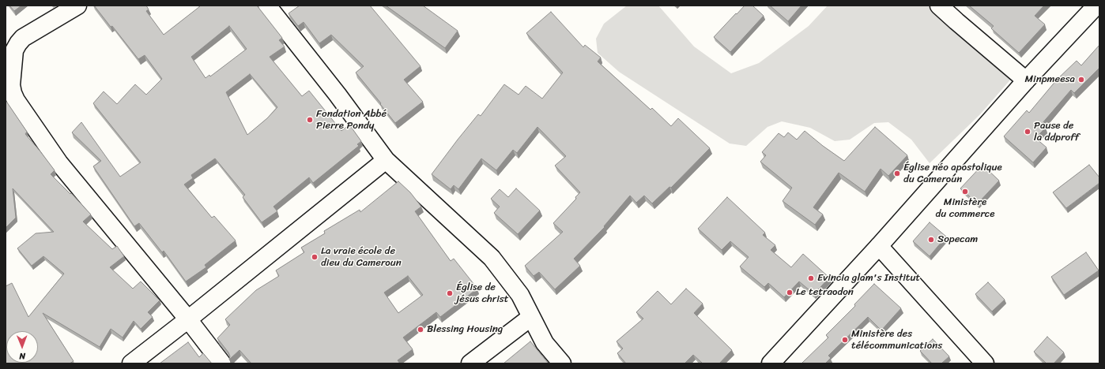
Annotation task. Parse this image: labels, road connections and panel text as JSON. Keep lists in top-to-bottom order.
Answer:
{
  "places": [
    "Minpmeesa",
    "Fondation Abbé Pierre Pondy",
    "Pause de la ddproff",
    "Église néo apostolique du Cameroun",
    "Ministère du commerce",
    "Sopecam",
    "La vraie école de dieu du Cameroun",
    "Evincia glam's Institut",
    "Le tetraodon",
    "Église de jésus christ",
    "Blessing Housing",
    "Ministère des télécommunications"
  ],
  "north": "bottom"
}
